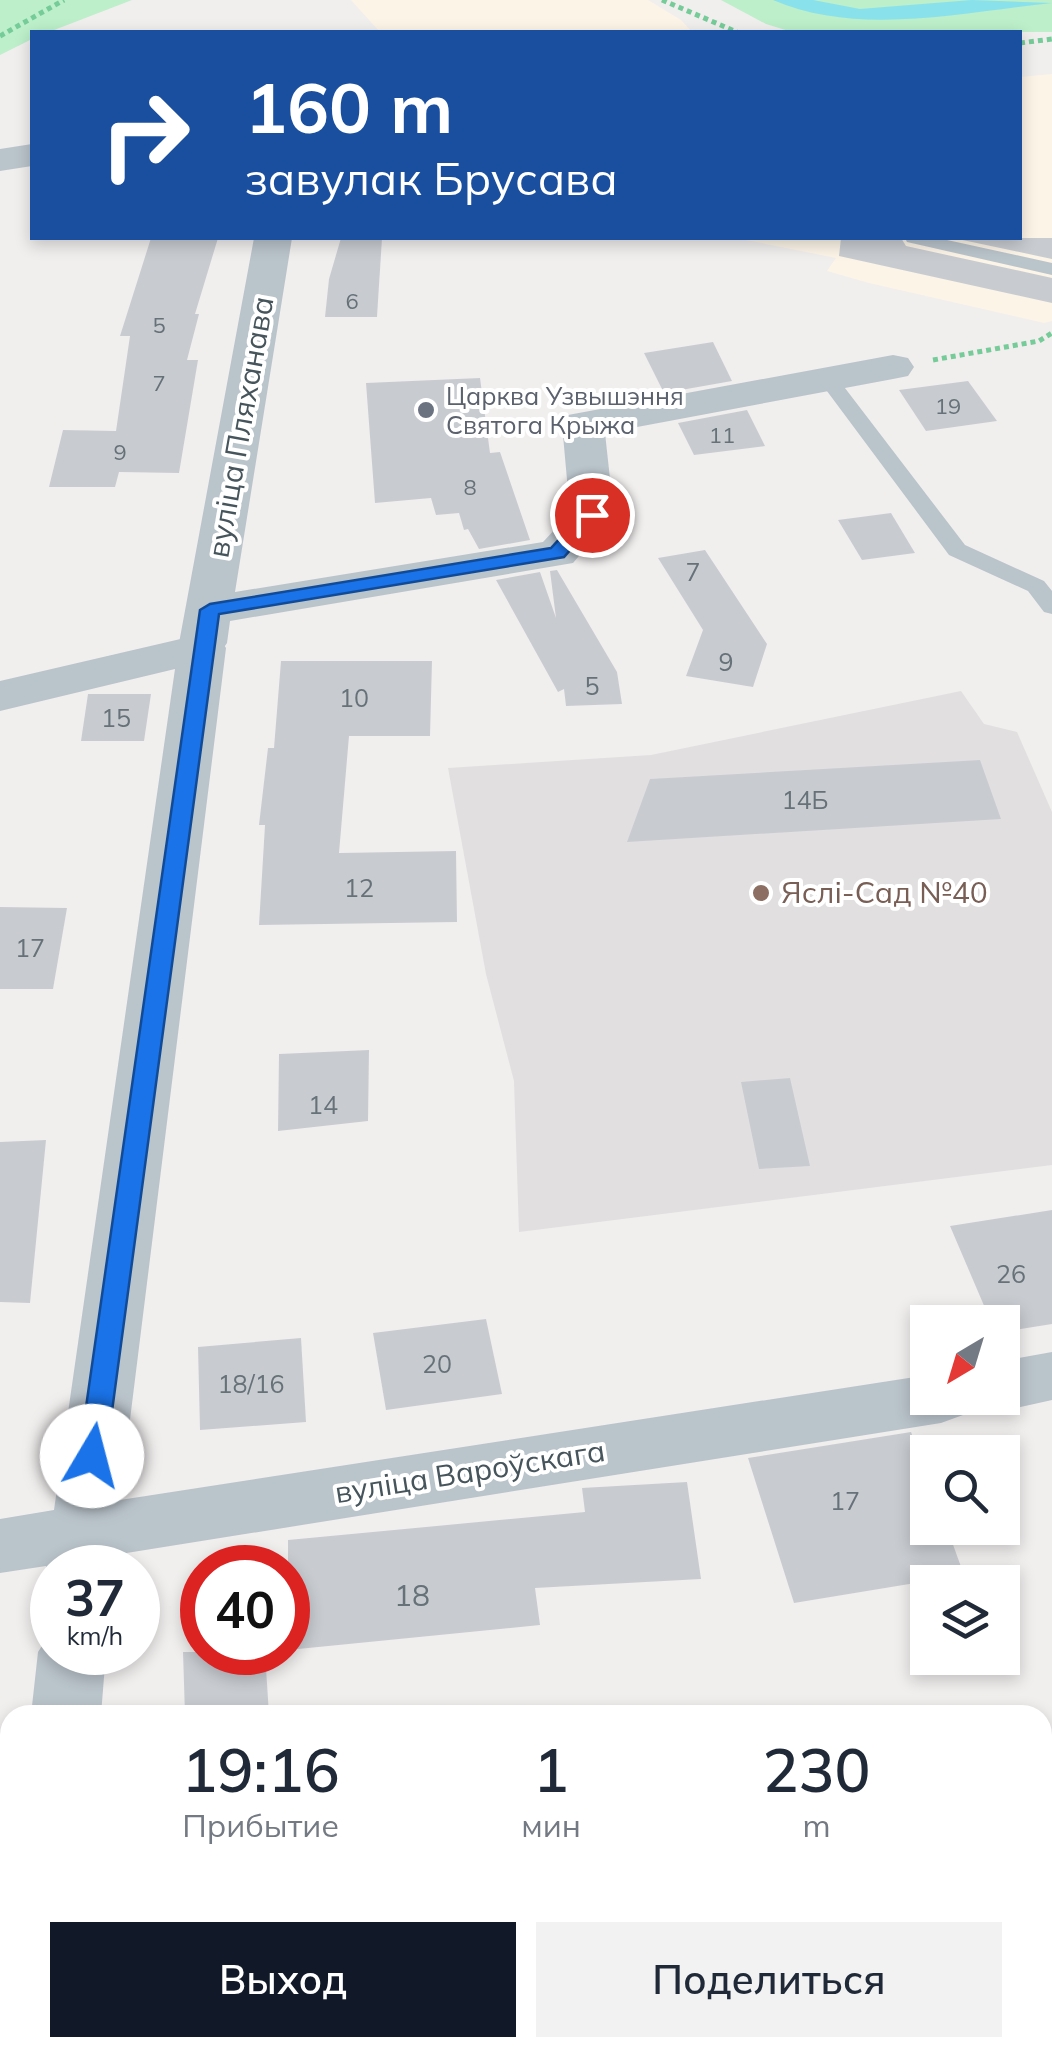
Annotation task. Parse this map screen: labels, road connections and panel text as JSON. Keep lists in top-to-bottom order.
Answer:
{
  "streets": {
    "street": ["вуліца Пляханава", "вуліца Вароўскага"]
  },
  "places": ["Царква Узвышэння Святога Крыжа", "Яслі-Сад №40"],
  "house_numbers": [
    "6",
    "5",
    "7",
    "19",
    "11",
    "9",
    "8",
    "7",
    "9",
    "5",
    "10",
    "15",
    "14Б",
    "12",
    "17",
    "14",
    "26",
    "20",
    "18/16",
    "17",
    "18"
  ],
  "north": "bottom left",
  "page": {
    "turn": ["160 m", "завулак Брусава"],
    "speed": "37 km/h",
    "limit": "40",
    "eta": [
      "19:16",
      "Прибытие",
      "1",
      "мин",
      "230",
      "m"
    ],
    "buttons": ["Выход", "Поделиться"]
  }
}
